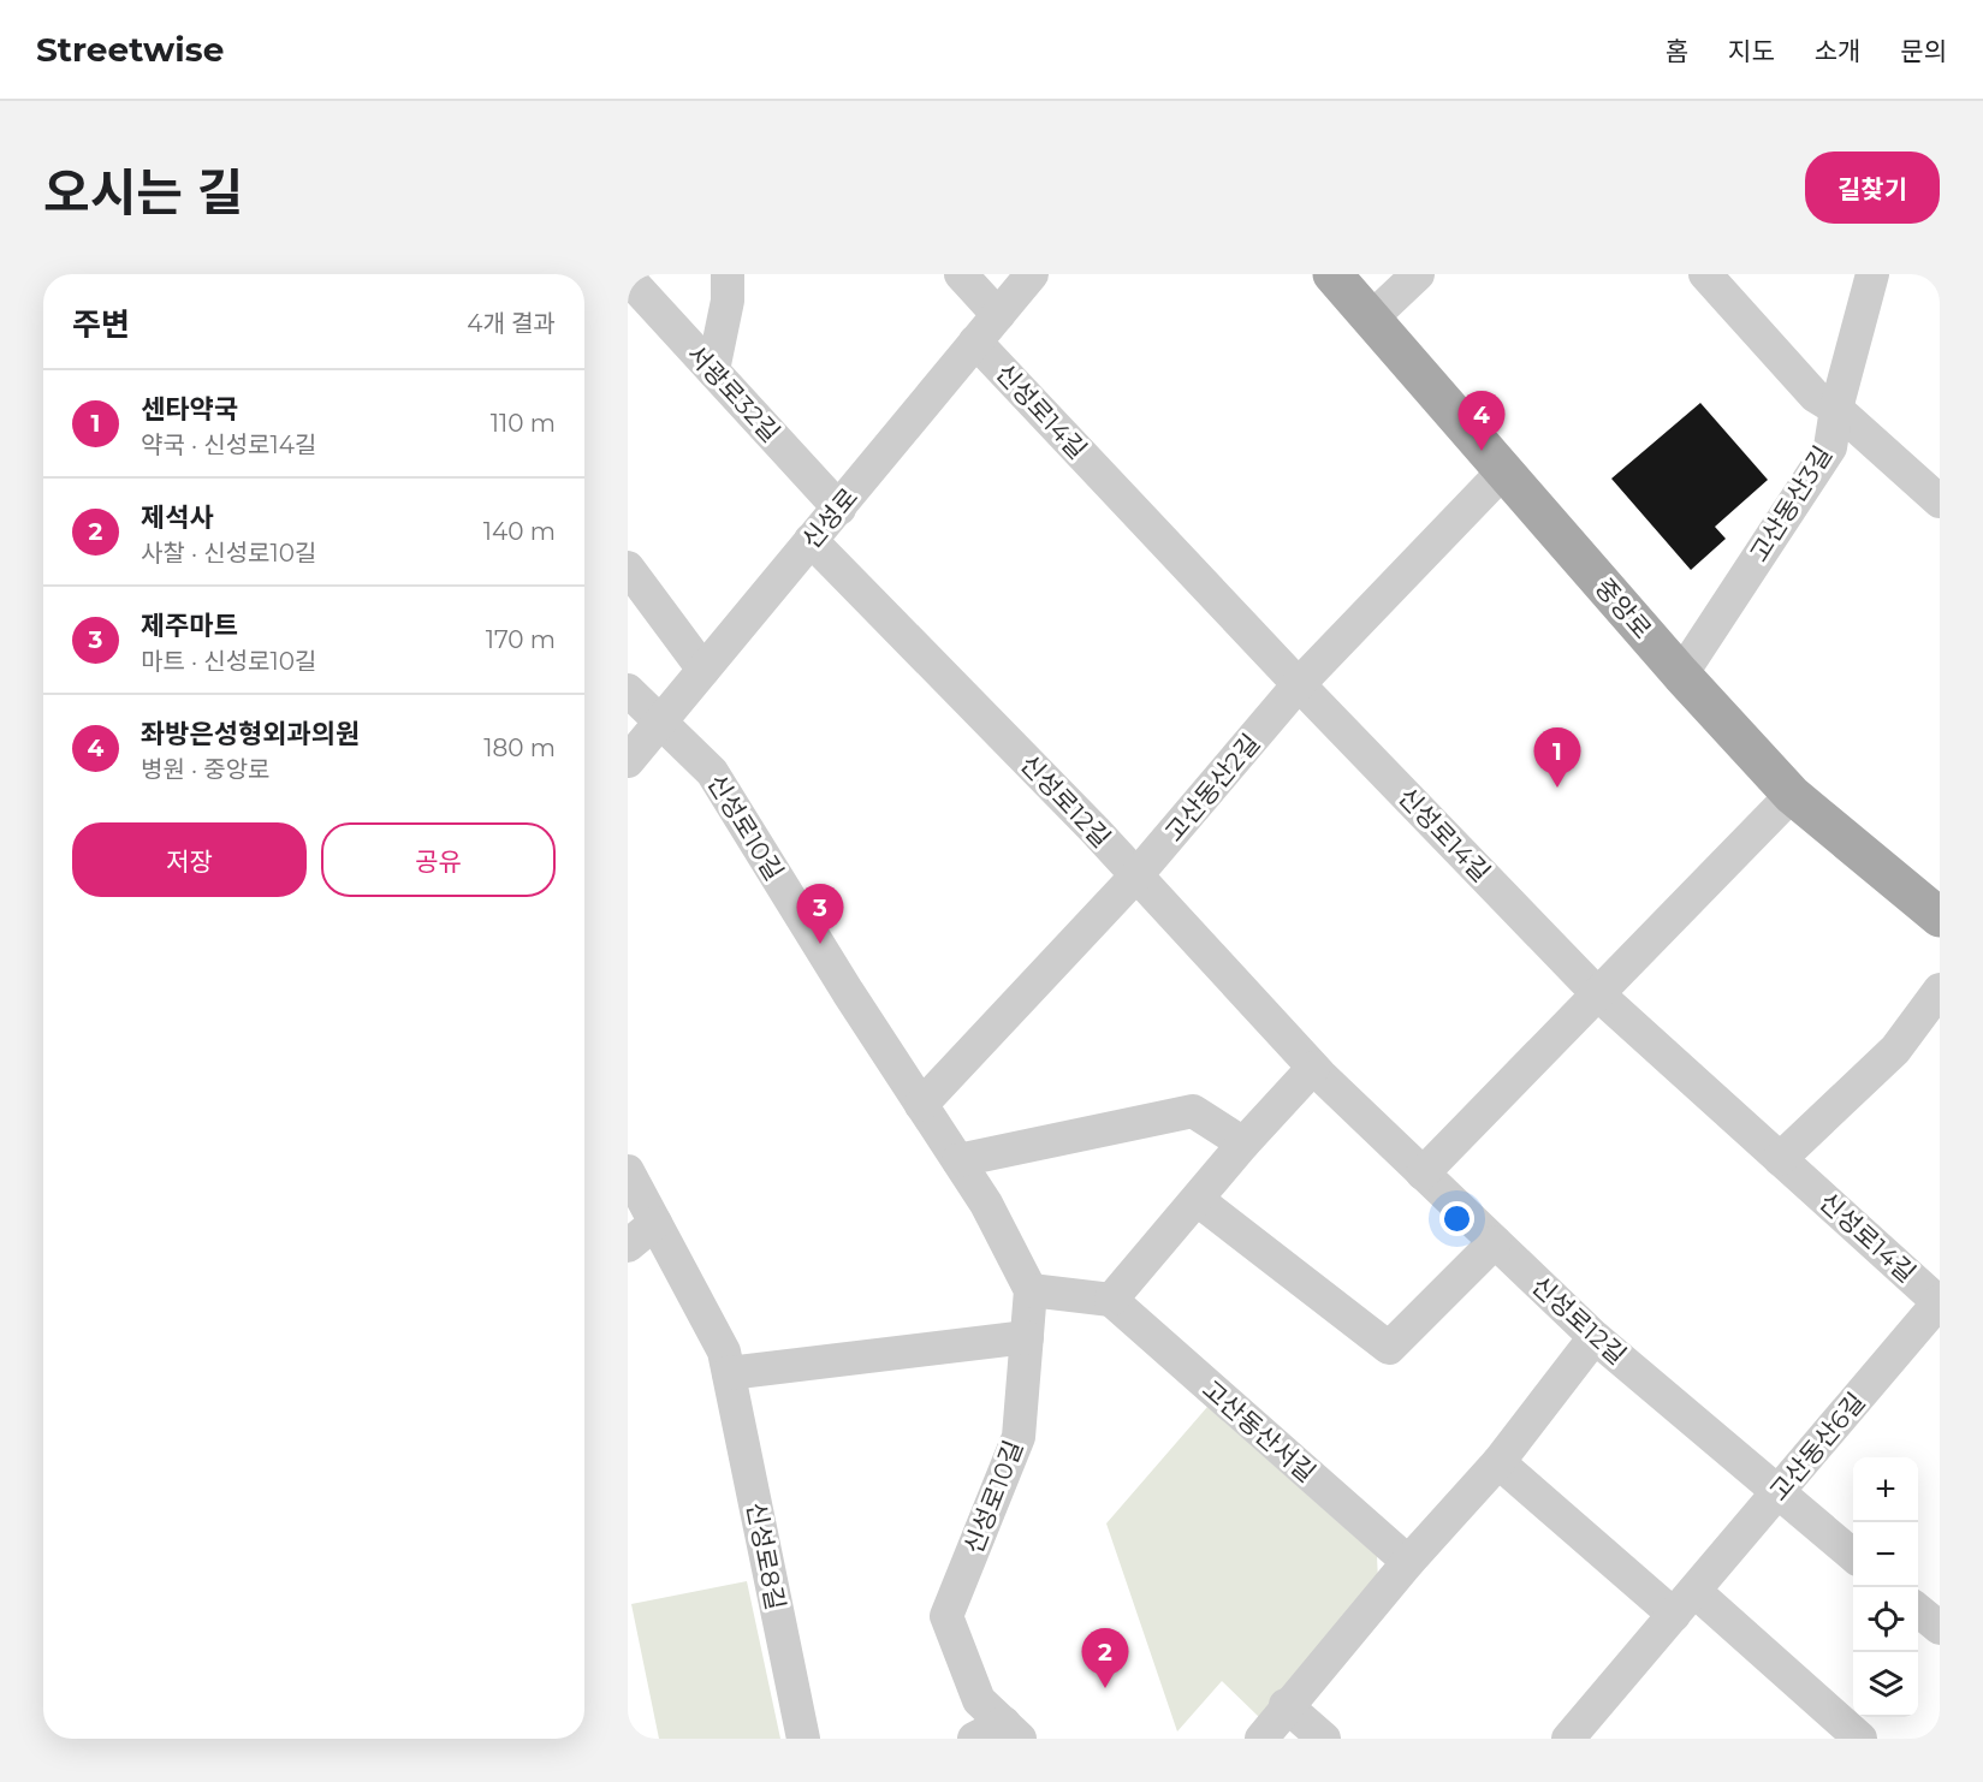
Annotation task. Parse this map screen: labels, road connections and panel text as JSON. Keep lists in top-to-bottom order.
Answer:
{
  "streets": {
    "main road": ["중앙로"],
    "street": [
      "서광로32길",
      "신성로14길",
      "고산동산3길",
      "신성로",
      "고산동산2길",
      "신성로12길",
      "신성로10길",
      "고산동산서길",
      "고산동산6길",
      "신성로8길"
    ]
  },
  "crossings": [
    ["서광로32길", "신성로"],
    ["신성로14길", "신성로"],
    ["신성로14길", "고산동산2길"],
    ["신성로14길", "고산동산6길"],
    ["고산동산3길", "중앙로"],
    ["신성로", "신성로12길"],
    ["신성로", "신성로10길"],
    ["중앙로", "고산동산2길"],
    ["고산동산2길", "신성로12길"],
    ["고산동산2길", "신성로10길"],
    ["신성로12길", "고산동산6길"]
  ],
  "page": {
    "header": "Streetwise",
    "nav": [
      "홈",
      "지도",
      "소개",
      "문의"
    ],
    "title": "오시는 길",
    "buttons": [
      "길찾기",
      ["저장", "공유"]
    ],
    "heading": ["주변", "4개 결과"],
    "list": [
      {
        "mark": "1",
        "name": "센타약국",
        "note": "약국 · 신성로14길",
        "value": "110 m"
      },
      {
        "mark": "2",
        "name": "제석사",
        "note": "사찰 · 신성로10길",
        "value": "140 m"
      },
      {
        "mark": "3",
        "name": "제주마트",
        "note": "마트 · 신성로10길",
        "value": "170 m"
      },
      {
        "mark": "4",
        "name": "좌방은성형외과의원",
        "note": "병원 · 중앙로",
        "value": "180 m"
      }
    ],
    "pins": [
      "4",
      "1",
      "3",
      "2"
    ],
    "map_buttons": ["+", "−"]
  }
}
